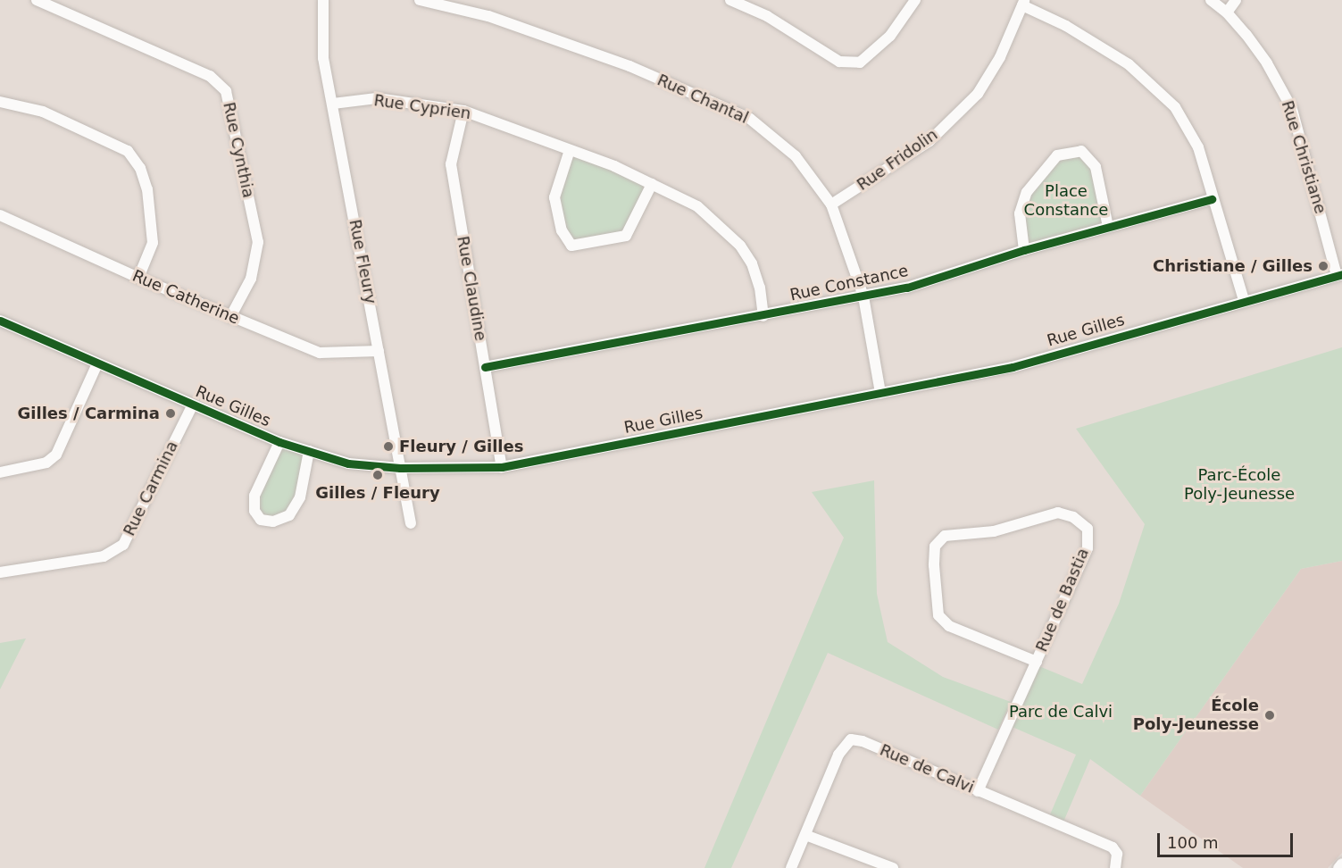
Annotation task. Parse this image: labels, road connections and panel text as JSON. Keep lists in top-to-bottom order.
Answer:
{
  "streets": {
    "street": [
      "Rue Chantal",
      "Rue Cyprien",
      "Rue Cynthia",
      "Rue Christiane",
      "Rue Fridolin",
      "Rue Fleury",
      "Rue Constance",
      "Rue Claudine",
      "Rue Catherine",
      "Rue Gilles",
      "Rue Carmina",
      "Rue de Bastia",
      "Rue de Calvi"
    ]
  },
  "crossings": [
    ["Rue Chantal", "Rue Fridolin"],
    ["Rue Chantal", "Rue Constance"],
    ["Rue Chantal", "Rue Gilles"],
    ["Rue Cyprien", "Rue Fleury"],
    ["Rue Cyprien", "Rue Constance"],
    ["Rue Cyprien", "Rue Claudine"],
    ["Rue Cynthia", "Rue Catherine"],
    ["Rue Christiane", "Rue Gilles"],
    ["Rue Fleury", "Rue Catherine"],
    ["Rue Fleury", "Rue Gilles"],
    ["Rue Constance", "Rue Claudine"],
    ["Rue Claudine", "Rue Gilles"],
    ["Rue Gilles", "Rue Carmina"],
    ["Rue de Bastia", "Rue de Calvi"]
  ],
  "parks": ["Place Constance", "Parc-École Poly-Jeunesse", "Parc de Calvi"],
  "places": [
    "Christiane / Gilles",
    "Gilles / Carmina",
    "Fleury / Gilles",
    "Gilles / Fleury",
    "École Poly-Jeunesse"
  ],
  "scale_bar": "100 m"
}
